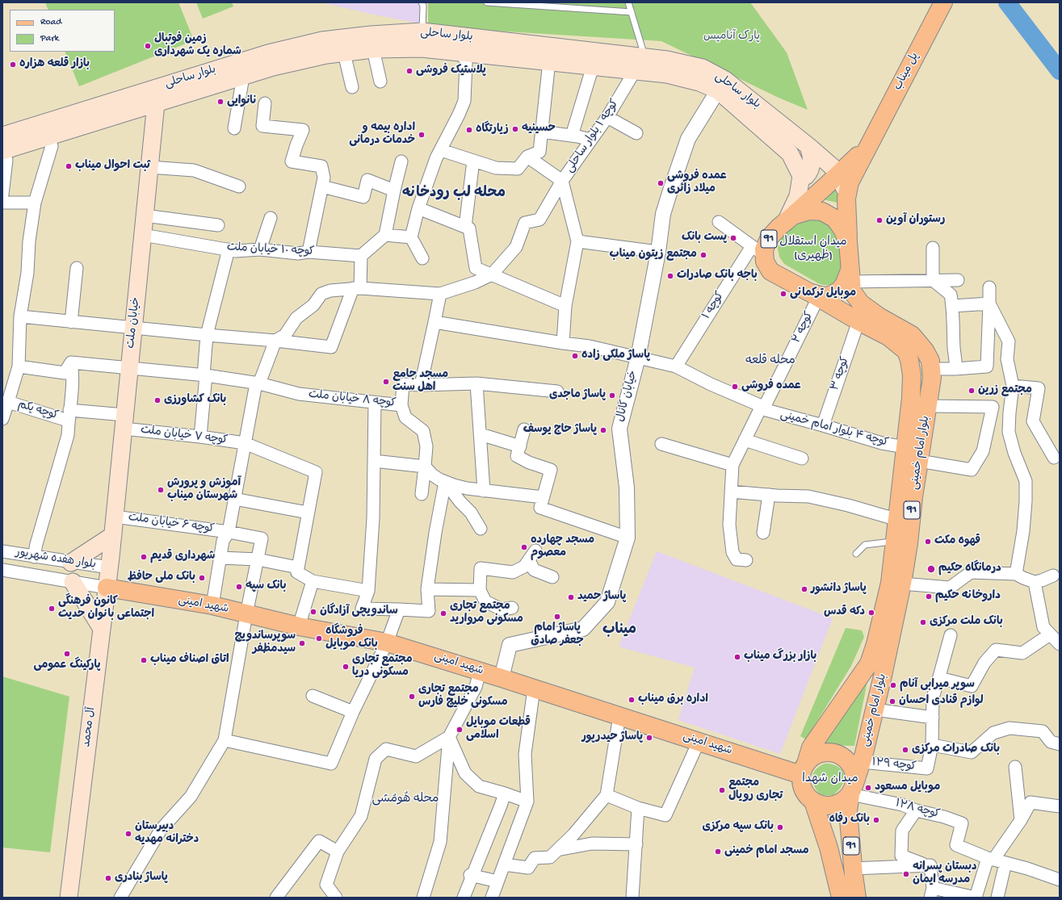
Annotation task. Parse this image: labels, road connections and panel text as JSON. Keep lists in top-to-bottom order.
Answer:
{
  "streets": {
    "main road": [
      "بلوار ساحلی",
      "پل میناب",
      "91",
      "خیابان ملت",
      "بلوار امام خمینی",
      "شهید امینی",
      "آل محمد"
    ],
    "street": [
      "کوچه ۱ بلوار ساحلی",
      "کوچه ۱۰ خیابان ملت",
      "کوچه ۱",
      "کوچه ۲",
      "کوچه ۳",
      "خیابان کانال",
      "کوچه ۸ خیابان ملت",
      "کوچه یکم",
      "کوچه ۴ بلوار امام خمینی",
      "کوچه ۷ خیابان ملت",
      "کوچه ۶ خیابان ملت",
      "بلوار هفده شهریور",
      "کوچه ۱۲۹",
      "کوچه ۱۲۸"
    ]
  },
  "crossings": [
    ["بلوار ساحلی", "کوچه ۱ بلوار ساحلی"],
    ["بلوار ساحلی", "91"],
    ["بلوار ساحلی", "خیابان ملت"],
    ["بلوار ساحلی", "خیابان کانال"],
    ["پل میناب", "91"],
    ["91", "کوچه ۱"],
    ["91", "کوچه ۲"],
    ["91", "بلوار امام خمینی"],
    ["91", "شهید امینی"],
    ["91", "کوچه ۱۲۸"],
    ["کوچه ۱۰ خیابان ملت", "خیابان ملت"],
    ["کوچه ۱", "کوچه ۲"],
    ["کوچه ۱", "کوچه ۴ بلوار امام خمینی"],
    ["کوچه ۱", "بلوار امام خمینی"],
    ["خیابان ملت", "کوچه ۸ خیابان ملت"],
    ["خیابان ملت", "کوچه یکم"],
    ["خیابان ملت", "کوچه ۷ خیابان ملت"],
    ["خیابان ملت", "کوچه ۶ خیابان ملت"],
    ["خیابان ملت", "بلوار هفده شهریور"],
    ["خیابان ملت", "آل محمد"],
    ["کوچه ۲", "کوچه ۴ بلوار امام خمینی"],
    ["کوچه ۲", "بلوار امام خمینی"],
    ["کوچه ۳", "کوچه ۴ بلوار امام خمینی"],
    ["کوچه ۳", "بلوار امام خمینی"],
    ["خیابان کانال", "کوچه ۴ بلوار امام خمینی"],
    ["خیابان کانال", "شهید امینی"],
    ["کوچه یکم", "کوچه ۷ خیابان ملت"],
    ["کوچه ۴ بلوار امام خمینی", "بلوار امام خمینی"],
    ["بلوار امام خمینی", "شهید امینی"],
    ["بلوار امام خمینی", "کوچه ۱۲۹"],
    ["بلوار امام خمینی", "کوچه ۱۲۸"],
    ["بلوار هفده شهریور", "شهید امینی"],
    ["بلوار هفده شهریور", "آل محمد"],
    ["شهید امینی", "آل محمد"],
    ["شهید امینی", "کوچه ۱۲۸"]
  ],
  "districts": [
    "محله لب رودخانه",
    "میدان استقلال (ظهیری)",
    "محله قلعه",
    "میناب",
    "میدان شهدا",
    "محله هُومُشی"
  ],
  "parks": ["پارک آنامیس"],
  "places": [
    "زمین فوتبال شماره یک شهرداری",
    "بازار قلعه هزاره",
    "پلاستیک فروشی",
    "نانوایی",
    "حسینیه",
    "زیارتگاه",
    "اداره بیمه و خدمات درمانی",
    "ثبت احوال میناب",
    "عمده فروشی میلاد زائری",
    "رستوران آوین",
    "پست بانک",
    "مجتمع زیتون میناب",
    "باجه بانک صادرات",
    "موبایل ترکمانی",
    "پاساژ ملکی زاده",
    "مسجد جامع اهل سنت",
    "عمده فروشی",
    "مجتمع زرین",
    "پاساژ ماجدی",
    "بانک کشاورزی",
    "پاساژ حاج یوسف",
    "آموزش و پرورش شهرستان میناب",
    "قهوه مکث",
    "مسجد چهارده معصوم",
    "شهرداری قدیم",
    "درمانگاه حکیم",
    "بانک ملی حافظ",
    "بانک سپه",
    "پاساژ دانشور",
    "داروخانه حکیم",
    "پاساژ حمید",
    "کانون فرهنگی اجتماعی بانوان حدیث",
    "ساندویچی آزادگان",
    "دکه قدس",
    "مجتمع تجاری مسکونی مروارید",
    "پاساژ امام جعفر صادق",
    "بانک ملت مرکزی",
    "فروشگاه بانک موبایل",
    "سوپرساندویچ سیدمظفر",
    "پارکینگ عمومی",
    "بازار بزرگ میناب",
    "اتاق اصناف میناب",
    "مجتمع تجاری مسکونی دریا",
    "سوپر میرابی آنام",
    "مجتمع تجاری مسکونی خلیج فارس",
    "اداره برق میناب",
    "لوازم قنادی احسان",
    "قطعات موبایل اسلامی",
    "پاساژ حیدرپور",
    "بانک صادرات مرکزی",
    "موبایل مسعود",
    "مجتمع تجاری رویال",
    "بانک رفاه",
    "بانک سپه مرکزی",
    "دبیرستان دخترانه مهدیه",
    "مسجد امام خمینی",
    "دبستان پسرانه مدرسه ایمان",
    "پاساژ بنادری"
  ],
  "legend": ["Road", "Park"]
}
